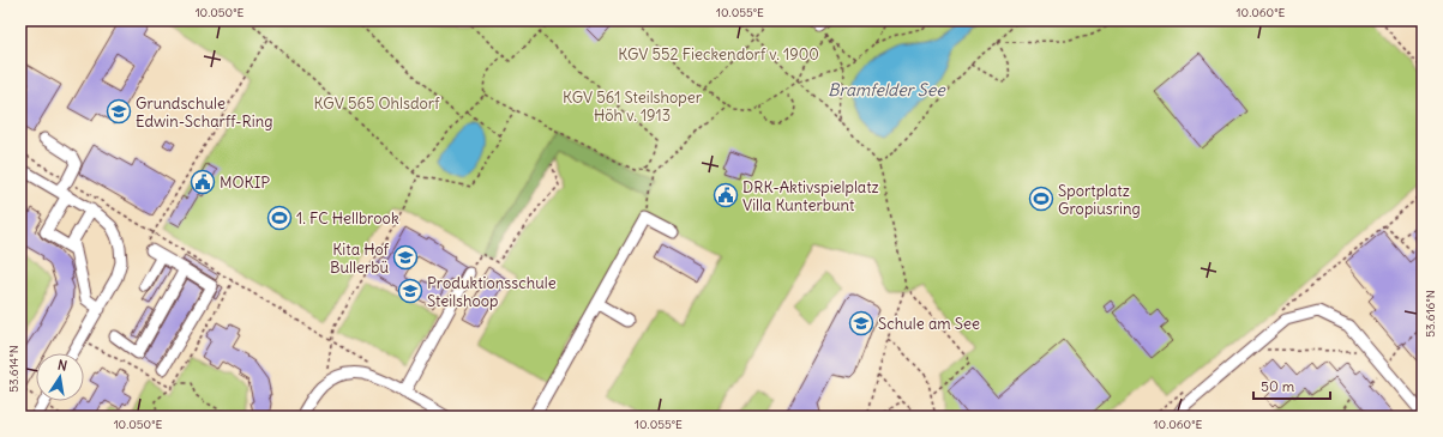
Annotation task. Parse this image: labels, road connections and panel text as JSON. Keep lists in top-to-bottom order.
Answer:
{
  "water": ["Bramfelder See"],
  "parks": ["KGV 552 Fieckendorf v. 1900", "KGV 561 Steilshoper Höh v. 1913", "KGV 565 Ohlsdorf"],
  "places": {
    "school or university": [
      "Grundschule Edwin-Scharff-Ring",
      "Kita Hof Bullerbü",
      "Produktionsschule Steilshoop",
      "Schule am See"
    ],
    "public building": ["MOKIP", "DRK-Aktivspielplatz Villa Kunterbunt"],
    "sports": ["Sportplatz Gropiusring", "1. FC Hellbrook"]
  },
  "scale_bar": "50 m",
  "north": "top",
  "coordinates": [
    "10.050°E",
    "10.055°E",
    "10.060°E",
    "53.616°N",
    "53.614°N"
  ]
}
